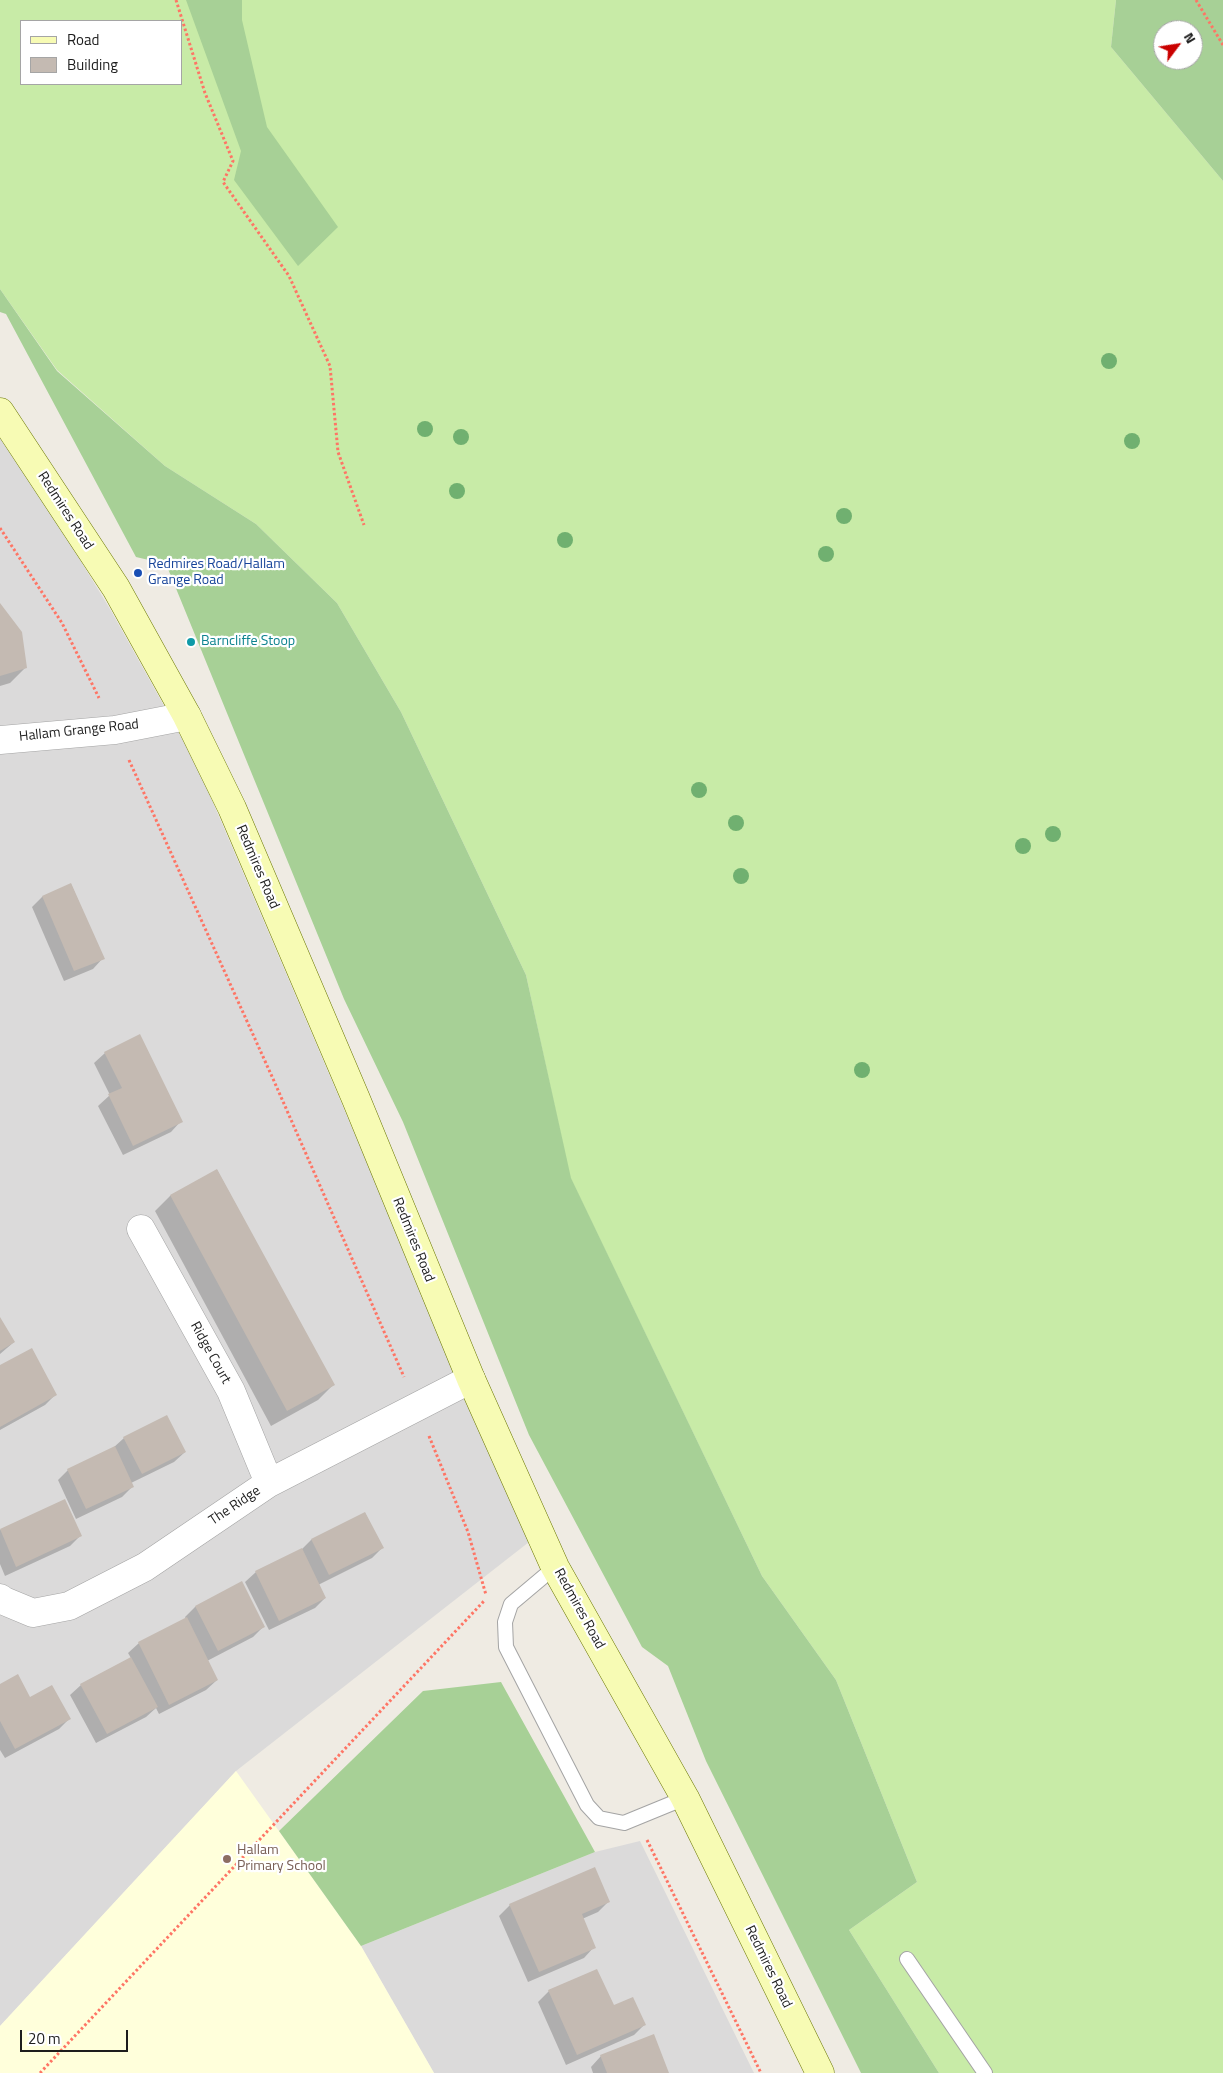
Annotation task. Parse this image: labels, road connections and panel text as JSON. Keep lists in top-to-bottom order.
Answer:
{
  "streets": {
    "street": [
      "Redmires Road",
      "Hallam Grange Road",
      "Ridge Court",
      "The Ridge"
    ]
  },
  "crossings": [
    ["Redmires Road", "Hallam Grange Road"],
    ["Redmires Road", "The Ridge"],
    ["Ridge Court", "The Ridge"]
  ],
  "places": ["Redmires Road/Hallam Grange Road", "Barncliffe Stoop", "Hallam Primary School"],
  "legend": ["Road", "Building"],
  "scale_bar": "20 m",
  "north": "top right"
}
